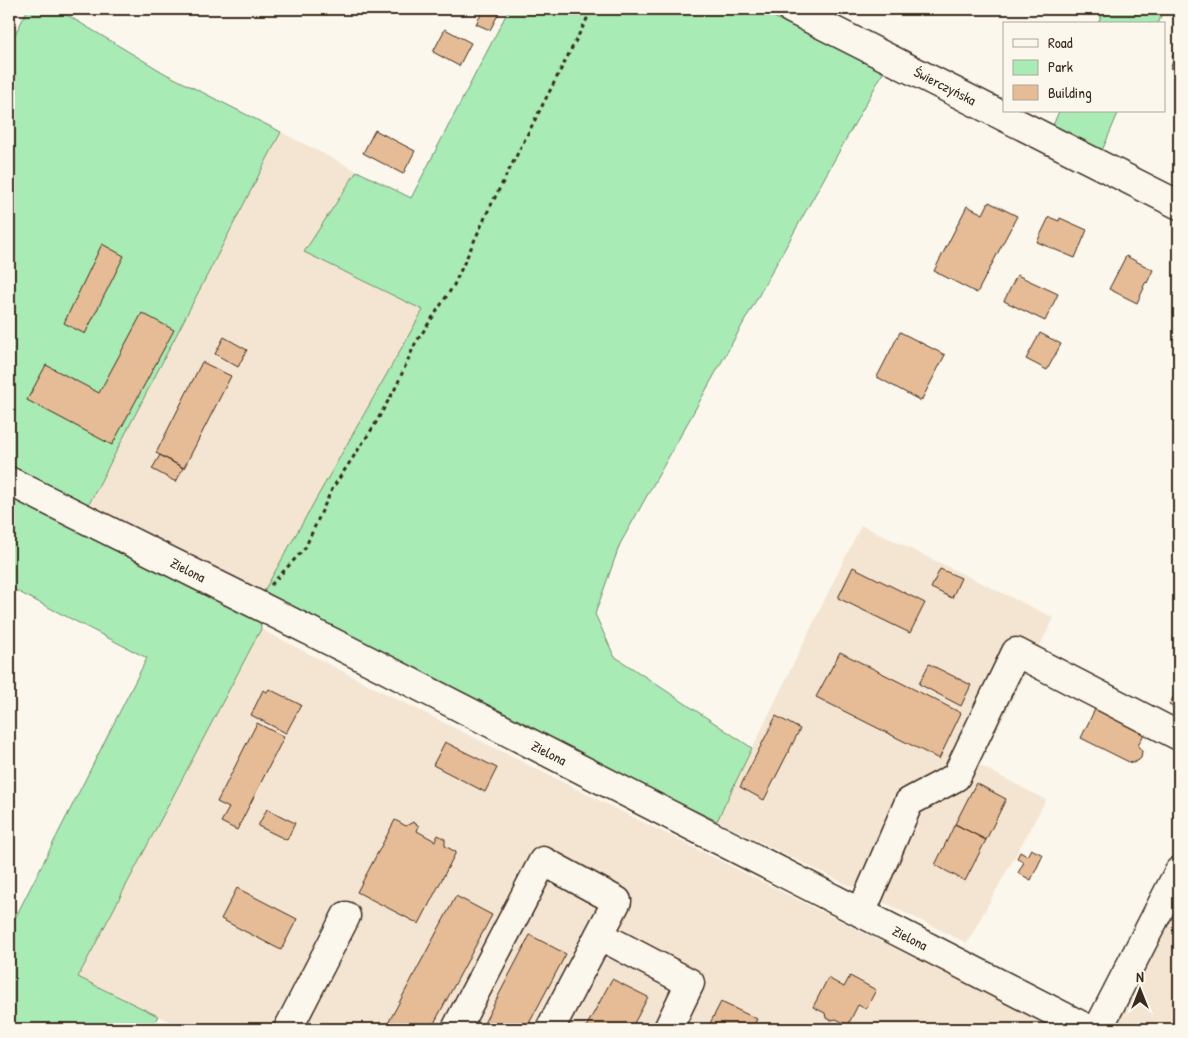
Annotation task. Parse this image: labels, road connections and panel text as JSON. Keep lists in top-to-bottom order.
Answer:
{
  "streets": {
    "street": ["Świerczyńska", "Zielona"]
  },
  "legend": ["Road", "Park", "Building"],
  "north": "top"
}
